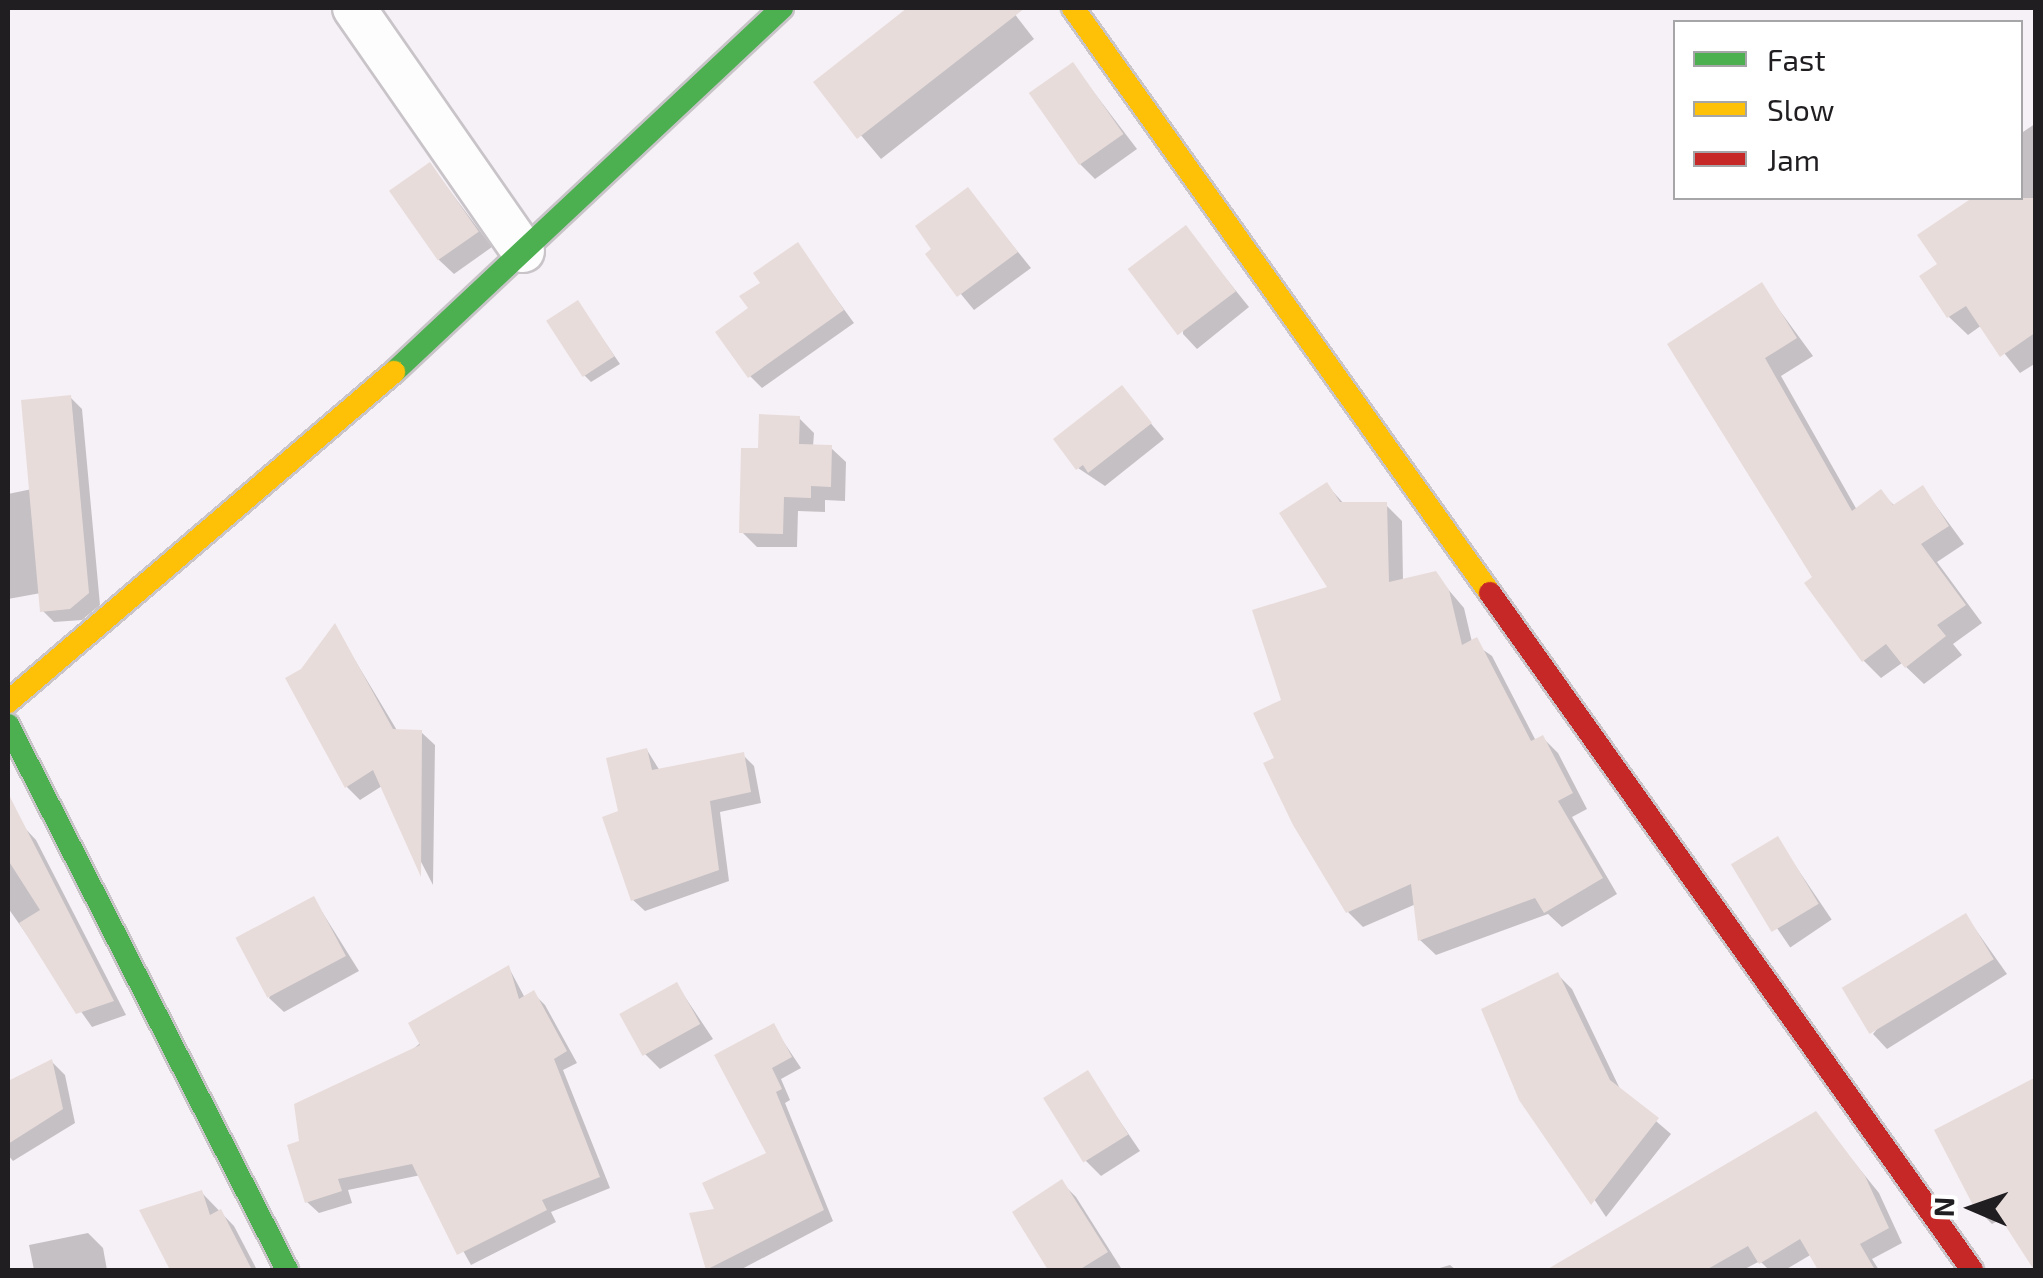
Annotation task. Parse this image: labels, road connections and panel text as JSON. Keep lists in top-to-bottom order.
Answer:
{
  "legend": ["Fast", "Slow", "Jam"],
  "north": "left"
}
